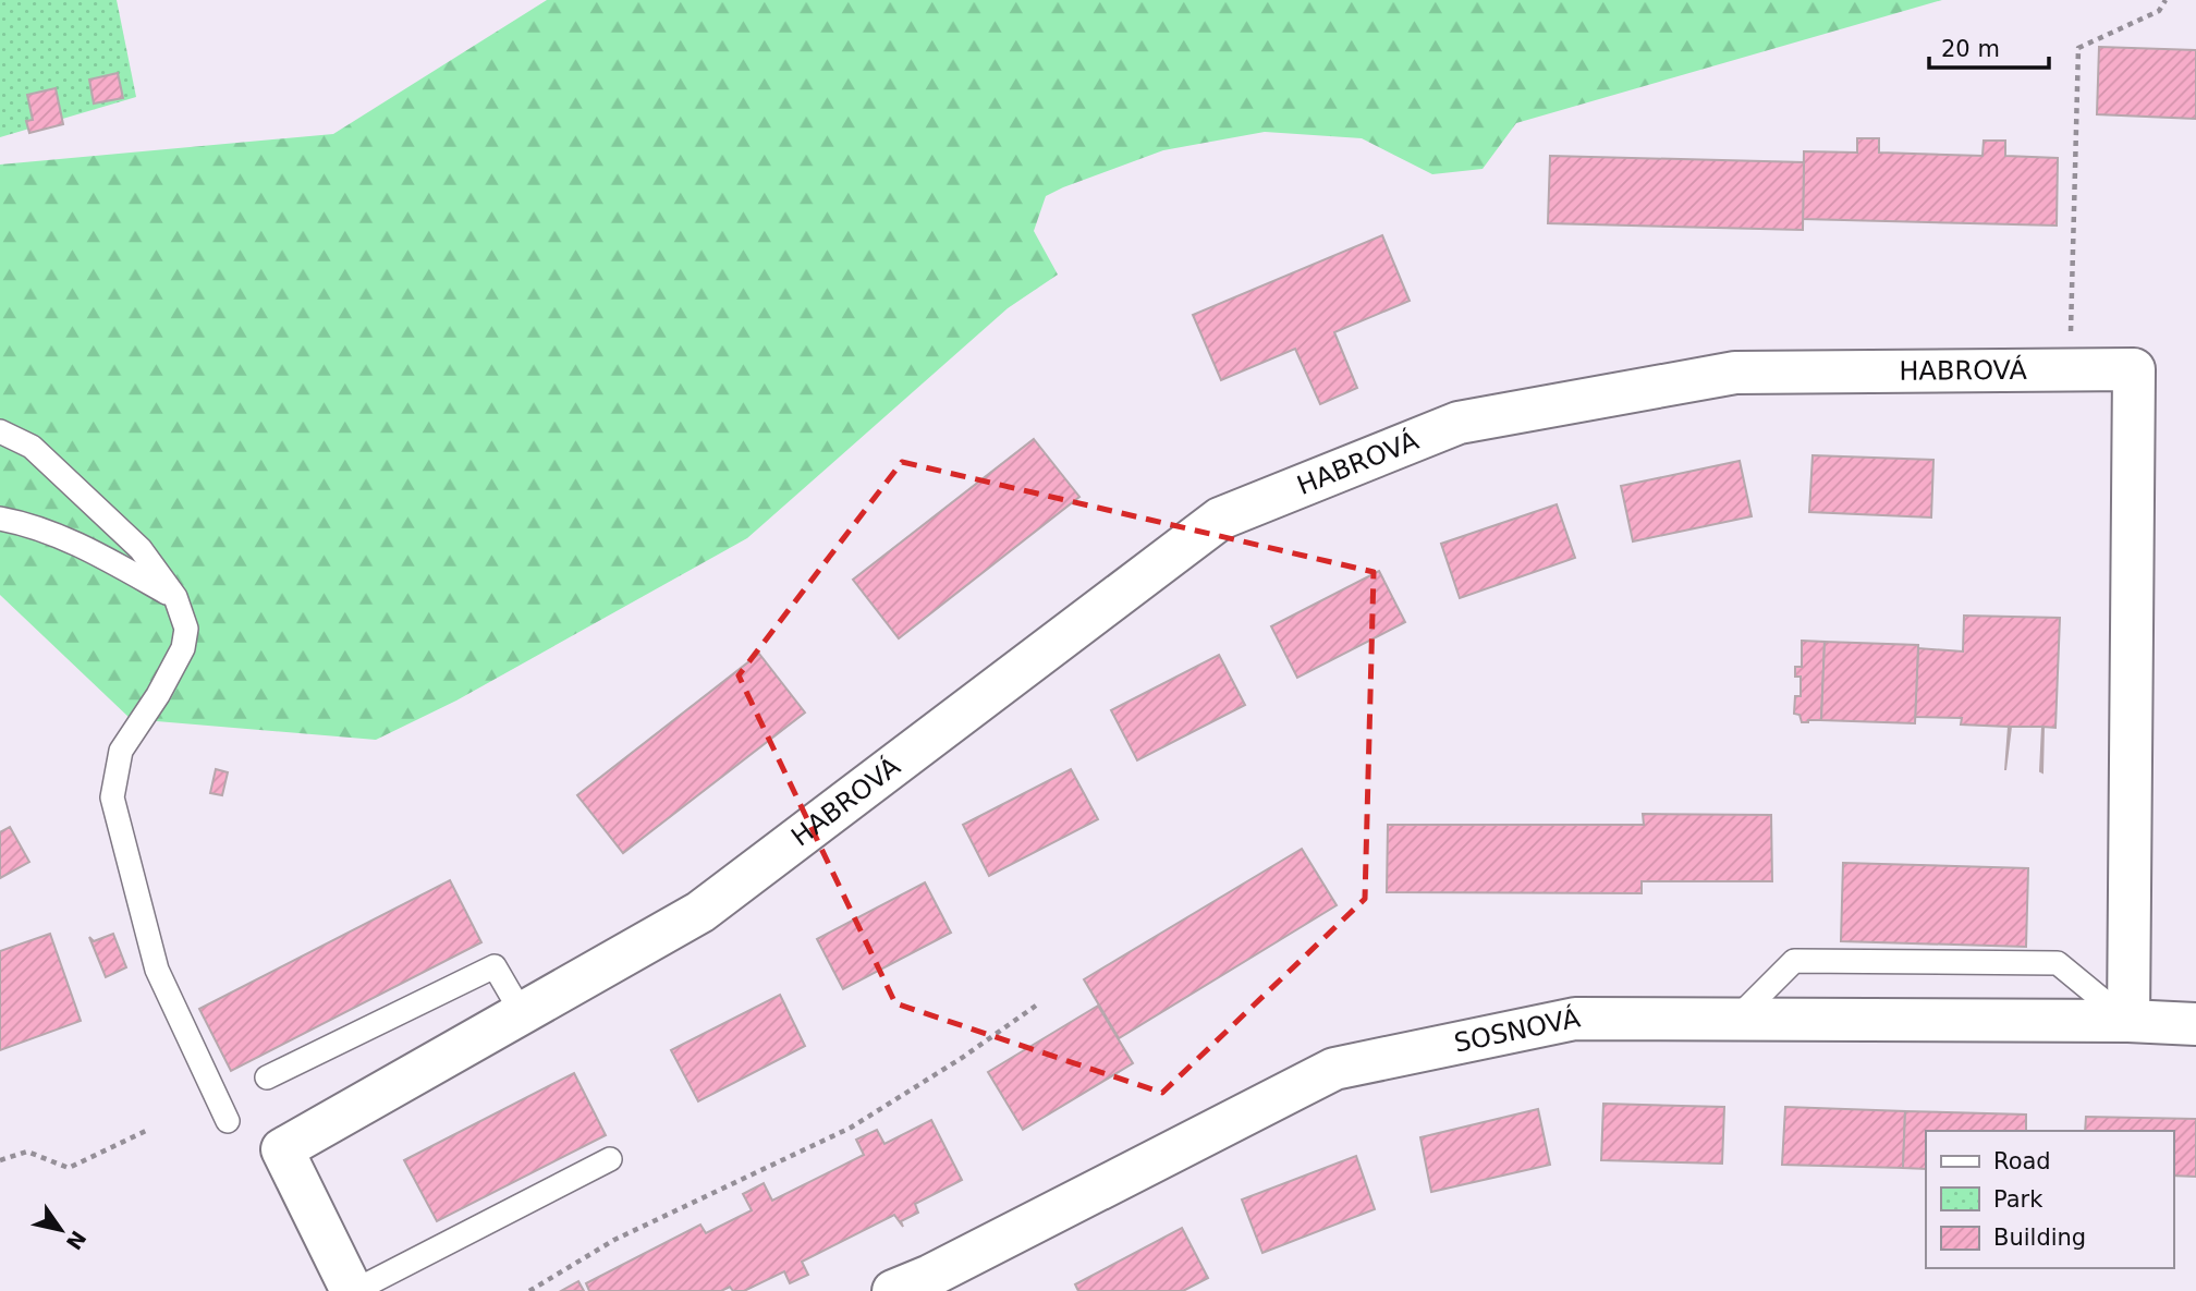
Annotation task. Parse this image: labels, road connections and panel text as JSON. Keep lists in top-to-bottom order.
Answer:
{
  "streets": {
    "street": ["HABROVÁ", "SOSNOVÁ"]
  },
  "crossings": [
    ["HABROVÁ", "SOSNOVÁ"]
  ],
  "legend": ["Road", "Park", "Building"],
  "scale_bar": "20 m",
  "north": "bottom right"
}
